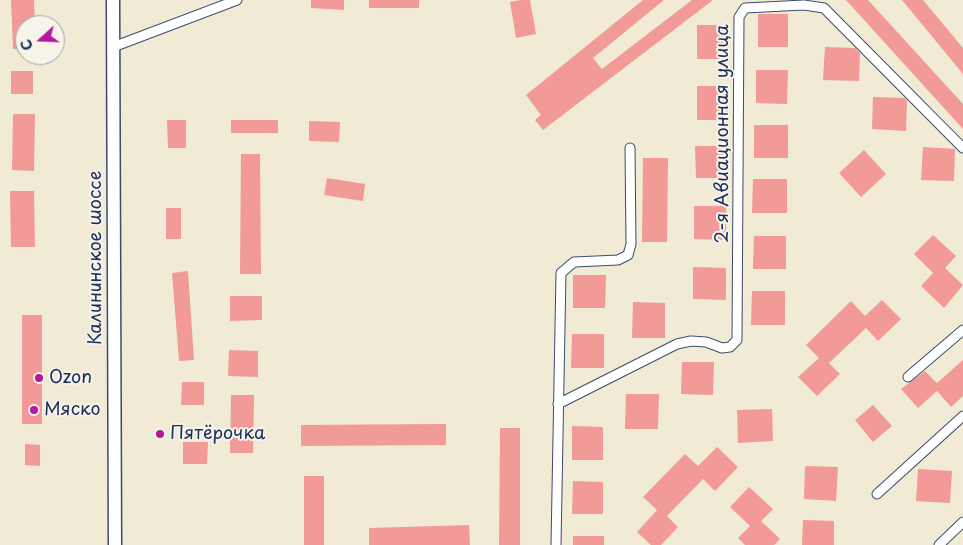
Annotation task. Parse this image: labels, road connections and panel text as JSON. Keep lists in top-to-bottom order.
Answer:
{
  "streets": {
    "main road": ["Калининское шоссе"],
    "street": ["2-я Авиационная улица"]
  },
  "places": ["Ozon", "Мяско", "Пятёрочка"],
  "north": "left"
}
